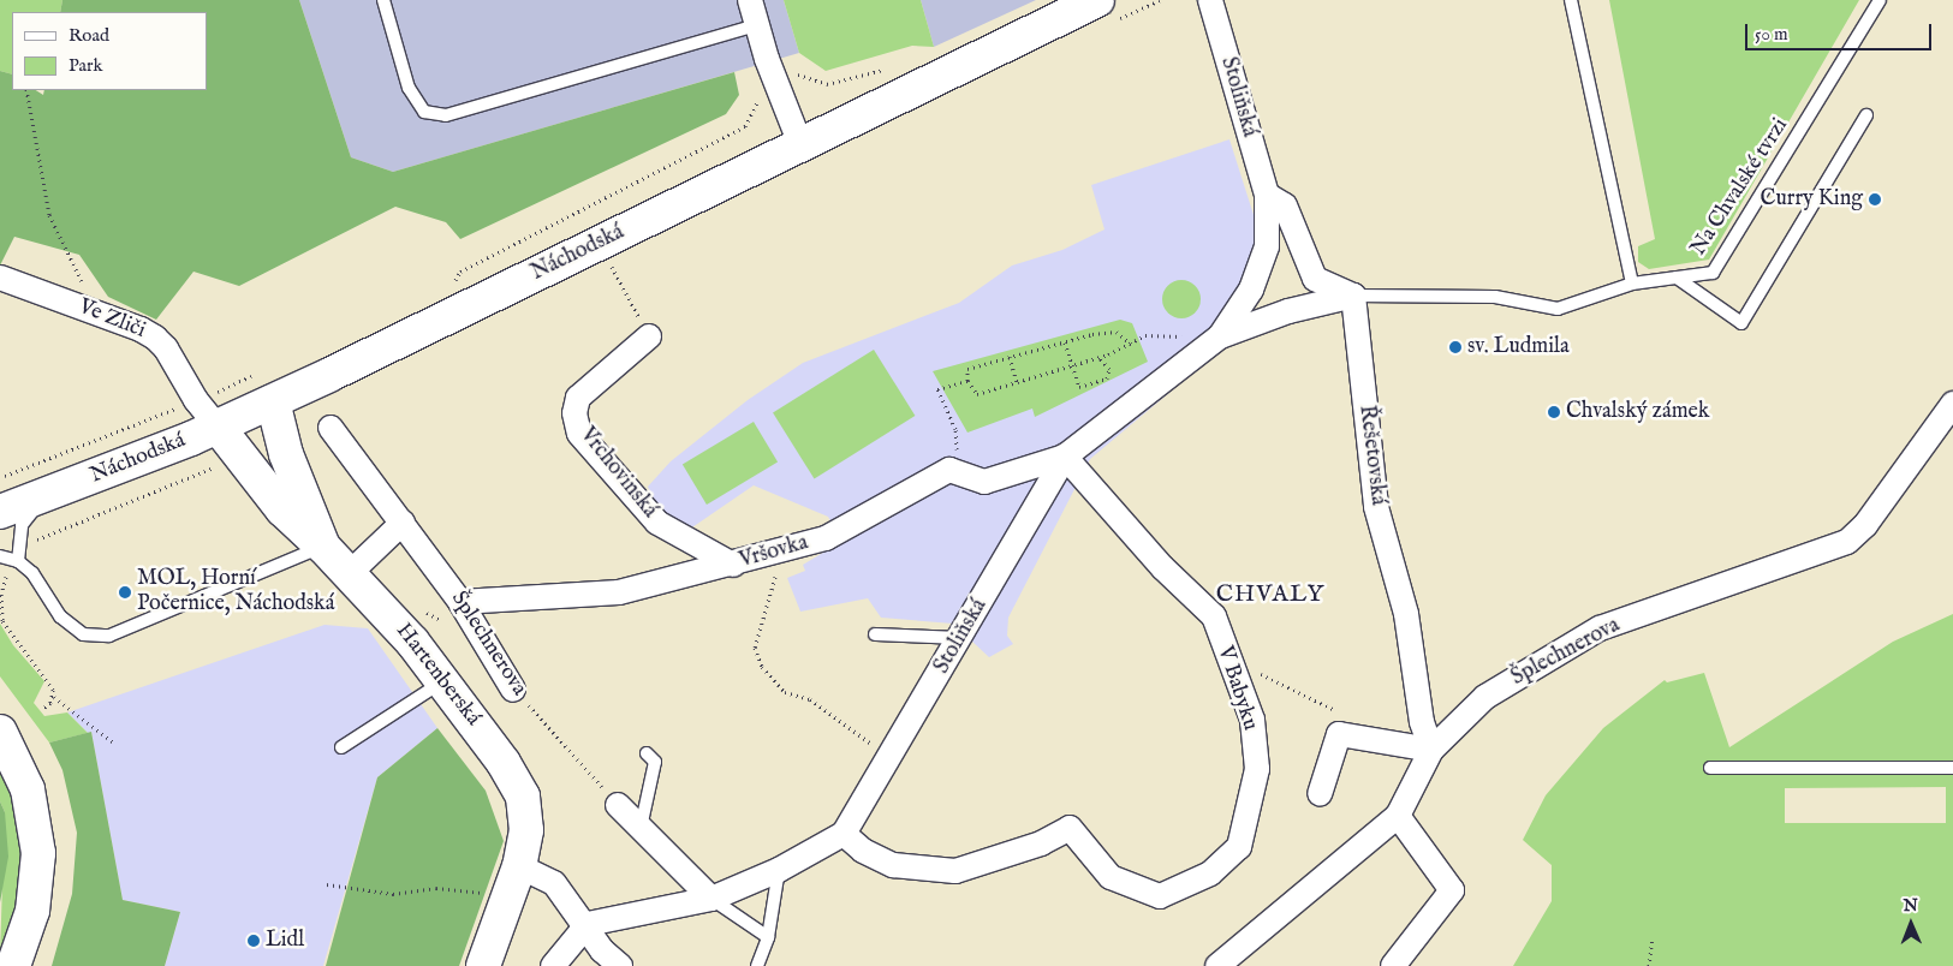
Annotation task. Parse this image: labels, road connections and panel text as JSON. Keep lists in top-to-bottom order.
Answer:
{
  "streets": {
    "main road": ["Náchodská", "Hartenberská"],
    "street": [
      "Stoliňská",
      "Ve Zliči",
      "Řešetovská",
      "Vrchovinská",
      "Vršovka",
      "Šplechnerova",
      "V Babyku"
    ],
    "lane": ["Na Chvalské tvrzi"]
  },
  "crossings": [
    ["Stoliňská", "V Babyku"],
    ["Na Chvalské tvrzi", "Řešetovská"],
    ["Náchodská", "Ve Zliči"],
    ["Náchodská", "Hartenberská"],
    ["Řešetovská", "Šplechnerova"],
    ["Vrchovinská", "Vršovka"],
    ["Vršovka", "Šplechnerova"]
  ],
  "districts": ["CHVALY"],
  "places": [
    "Curry King",
    "sv. Ludmila",
    "Chvalský zámek",
    "MOL, Horní Počernice, Náchodská",
    "Lidl"
  ],
  "legend": ["Road", "Park"],
  "scale_bar": "50 m",
  "north": "top"
}
